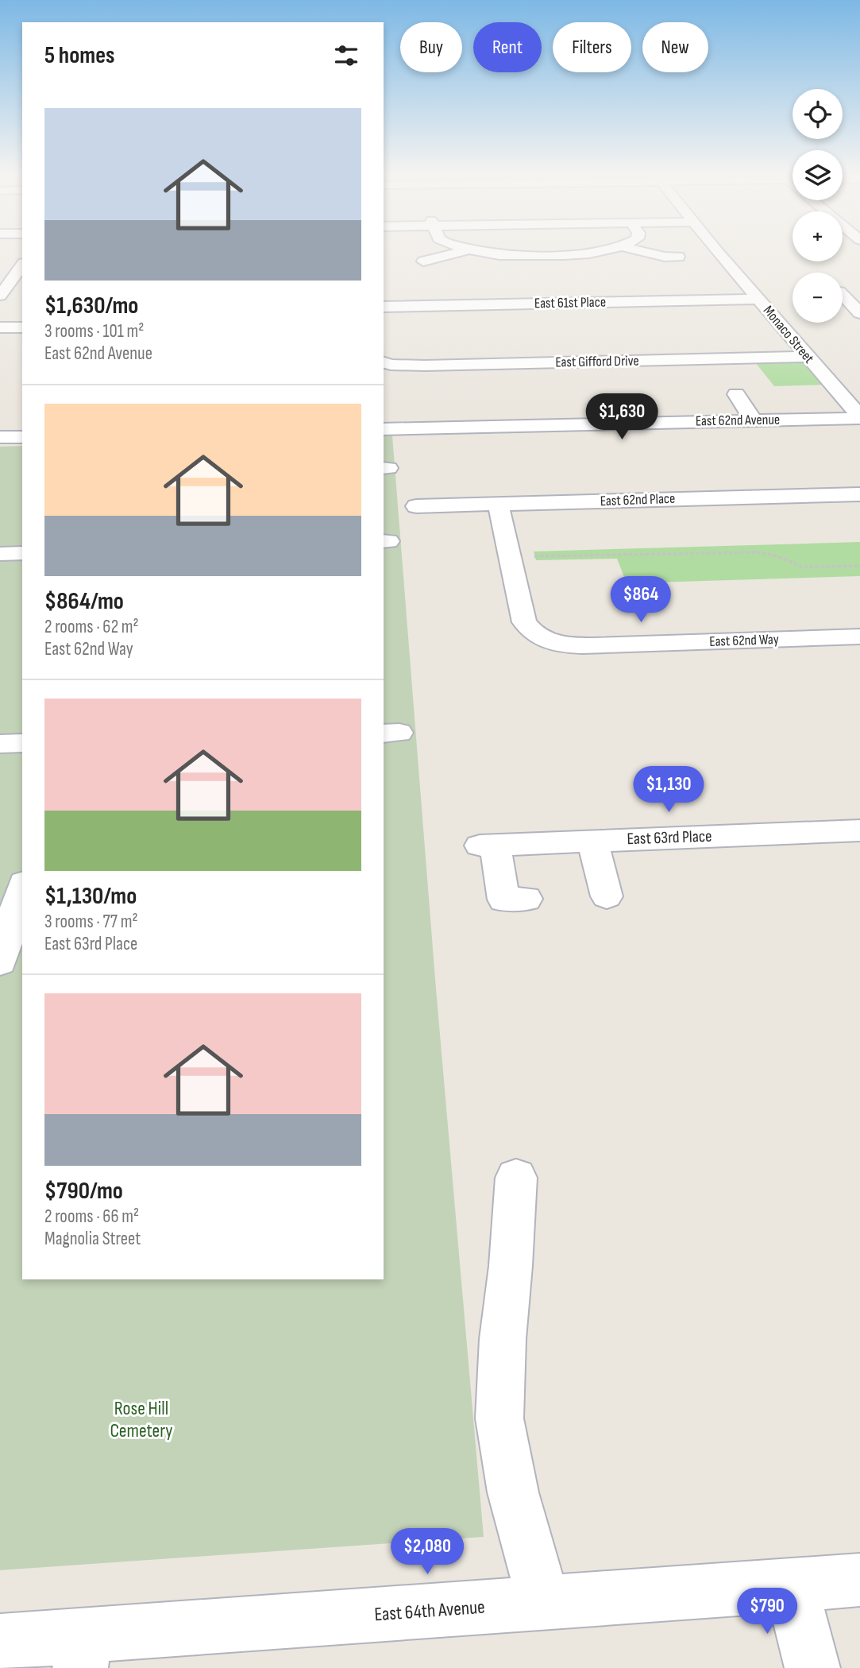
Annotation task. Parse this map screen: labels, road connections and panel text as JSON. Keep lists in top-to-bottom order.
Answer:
{
  "streets": {
    "street": [
      "East 61st Place",
      "Monaco Street",
      "East Gifford Drive",
      "East 62nd Avenue",
      "East 62nd Place",
      "East 62nd Way",
      "East 63rd Place",
      "East 64th Avenue"
    ]
  },
  "crossings": [
    ["East 61st Place", "Monaco Street"],
    ["Monaco Street", "East Gifford Drive"],
    ["Monaco Street", "East 62nd Avenue"],
    ["East 62nd Place", "East 62nd Way"]
  ],
  "parks": ["Rose Hill Cemetery"],
  "page": {
    "chip": [
      "Buy",
      "Rent",
      "Filters",
      "New"
    ],
    "heading": "5 homes",
    "map_buttons": ["+", "−"],
    "list": [
      {
        "name": "$1,630/mo",
        "note": "3 rooms · 101 m² · East 62nd Avenue"
      },
      {
        "name": "$864/mo",
        "note": "2 rooms · 62 m² · East 62nd Way"
      },
      {
        "name": "$1,130/mo",
        "note": "3 rooms · 77 m² · East 63rd Place"
      },
      {
        "name": "$790/mo",
        "note": "2 rooms · 66 m² · Magnolia Street"
      }
    ],
    "price": [
      "$1,630",
      "$864",
      "$1,130",
      "$2,080",
      "$790"
    ]
  }
}
